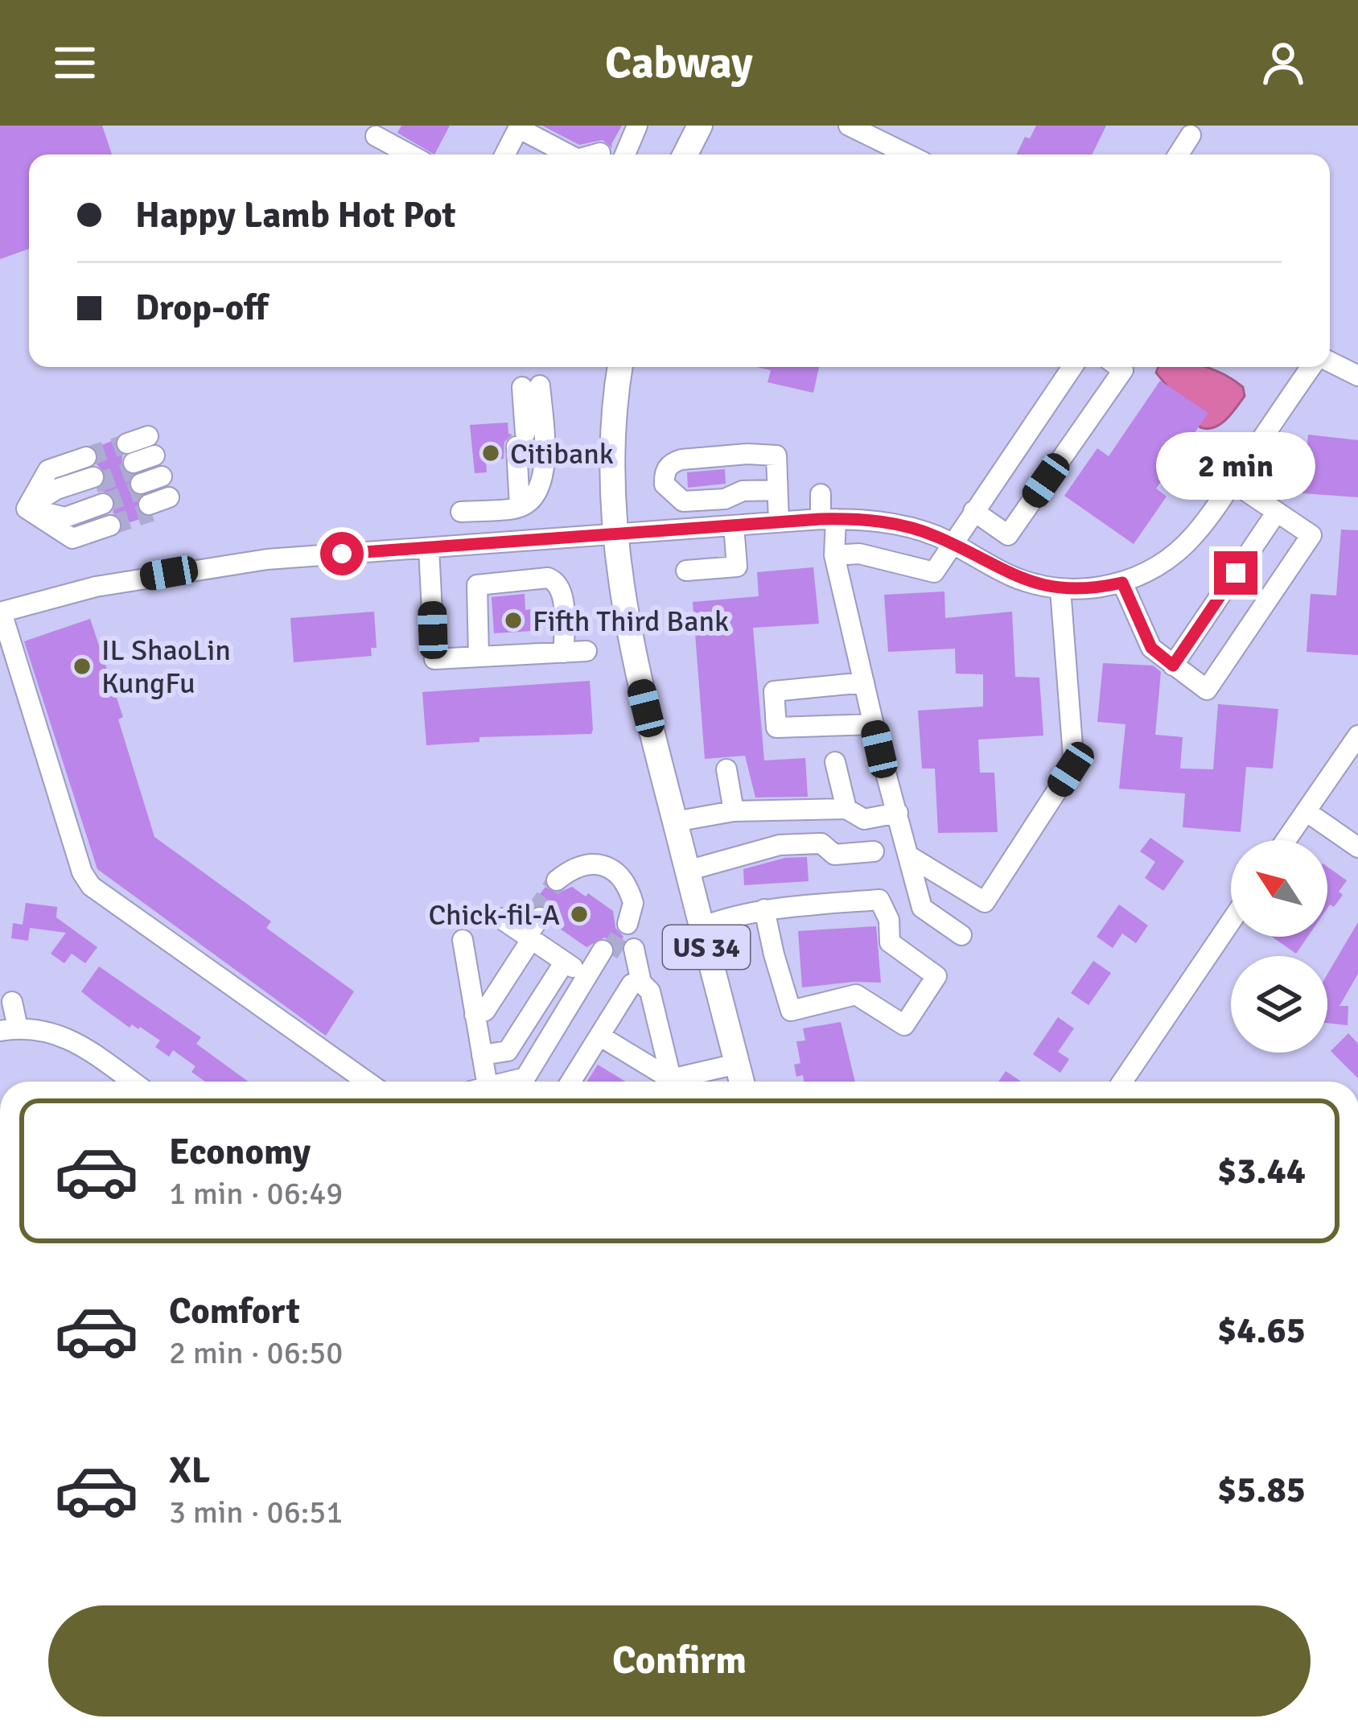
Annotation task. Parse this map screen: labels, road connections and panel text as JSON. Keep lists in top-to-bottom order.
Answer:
{
  "streets": {
    "main road": ["US 34"]
  },
  "places": [
    "Citibank",
    "Fifth Third Bank",
    "IL ShaoLin KungFu",
    "Chick-fil-A"
  ],
  "north": "top left",
  "page": {
    "header": "Cabway",
    "banner": ["Happy Lamb Hot Pot", "Drop-off"],
    "bubble": "2 min",
    "list": [
      {
        "name": "Economy",
        "note": "1 min · 06:49",
        "value": "$3.44"
      },
      {
        "name": "Comfort",
        "note": "2 min · 06:50",
        "value": "$4.65"
      },
      {
        "name": "XL",
        "note": "3 min · 06:51",
        "value": "$5.85"
      }
    ],
    "buttons": "Confirm"
  }
}
